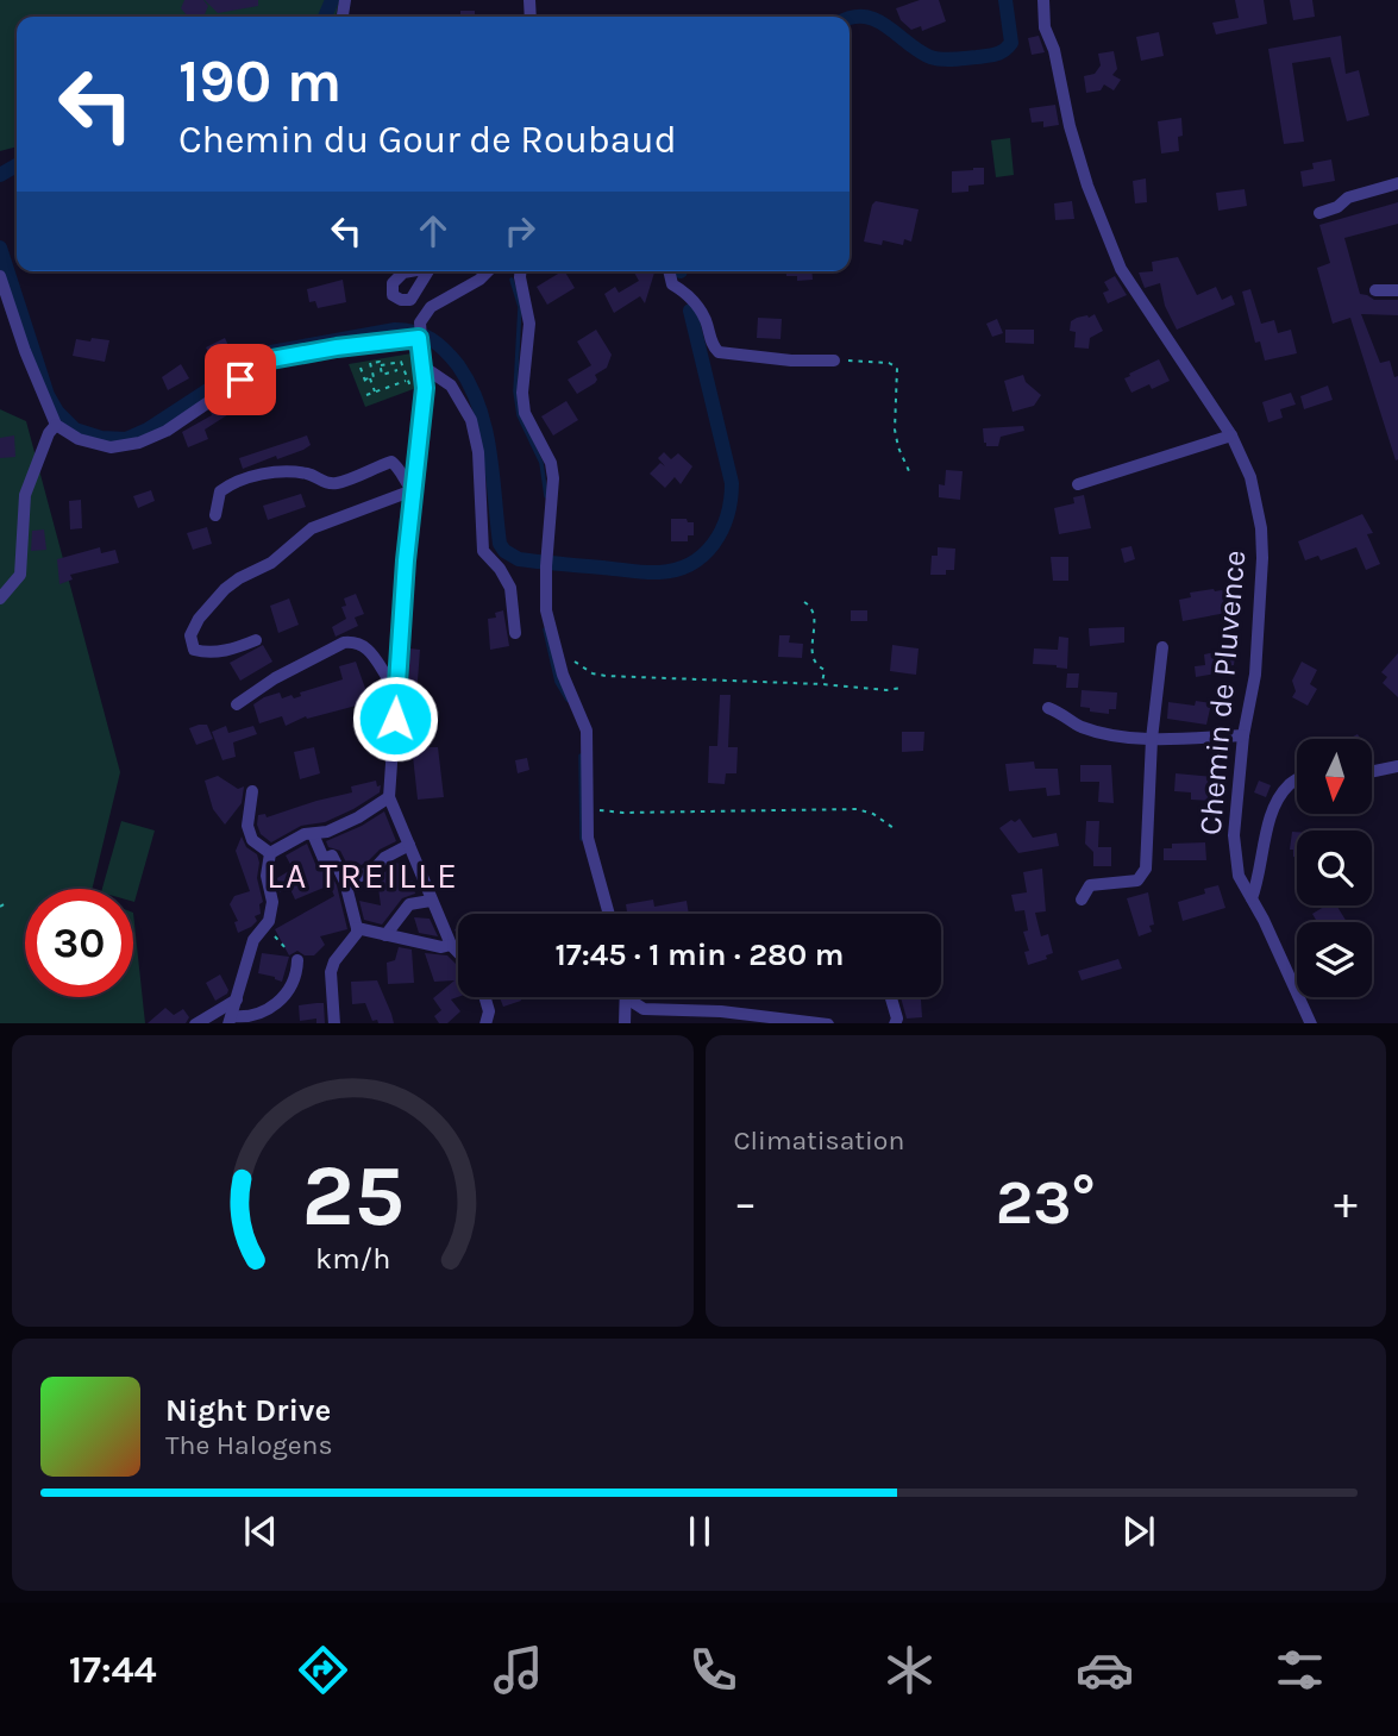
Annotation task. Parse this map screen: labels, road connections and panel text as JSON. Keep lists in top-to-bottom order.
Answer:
{
  "streets": {
    "street": ["Chemin de Pluvence"]
  },
  "districts": ["LA TREILLE"],
  "north": "bottom",
  "page": {
    "turn": ["190 m", "Chemin du Gour de Roubaud"],
    "limit": "30",
    "trip": "17:45 · 1 min · 280 m",
    "tile": "Climatisation",
    "heat": ["−", "23°", "+"],
    "song": ["Night Drive", "The Halogens"],
    "tabs": "17:44",
    "gauge": ["25", "km/h"]
  }
}
